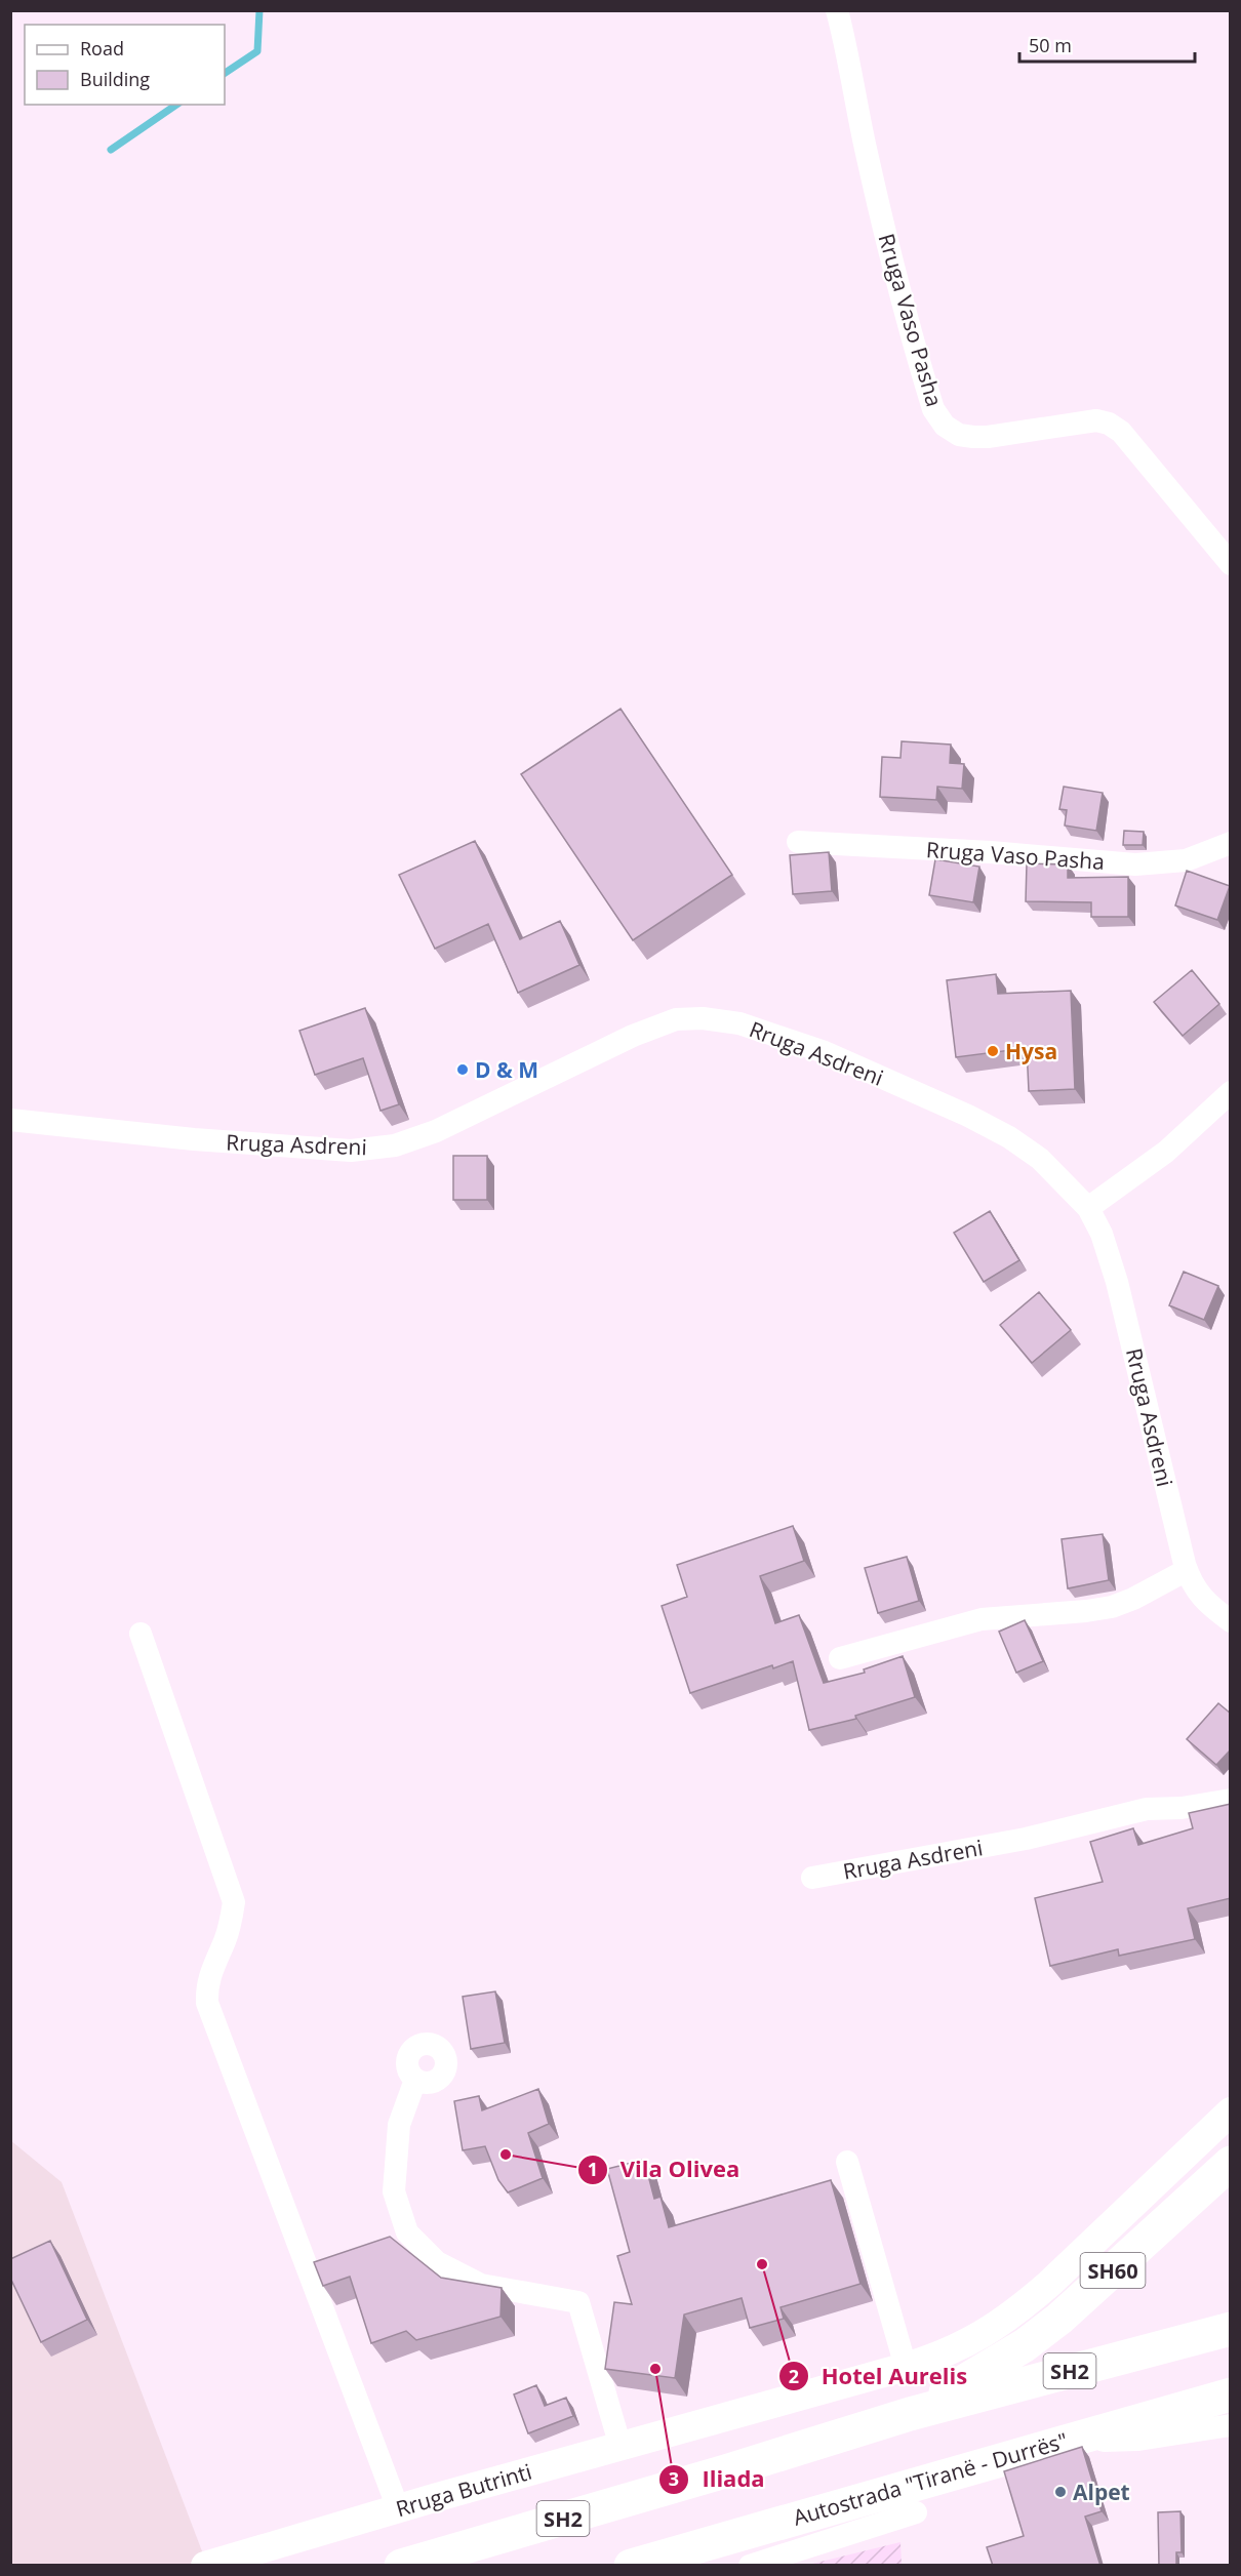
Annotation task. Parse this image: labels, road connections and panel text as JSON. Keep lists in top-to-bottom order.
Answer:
{
  "streets": {
    "highway": ["SH60", "SH2", "Autostrada \"Tiranë - Durrës\""],
    "main road": ["Rruga Butrinti"],
    "street": ["Rruga Vaso Pasha", "Rruga Asdreni"]
  },
  "crossings": [
    ["SH60", "Rruga Butrinti"]
  ],
  "places": [
    "Hysa",
    "D & M",
    "Vila Olivea",
    "Hotel Aurelis",
    "Iliada",
    "Alpet"
  ],
  "legend": ["Road", "Building"],
  "scale_bar": "50 m"
}
